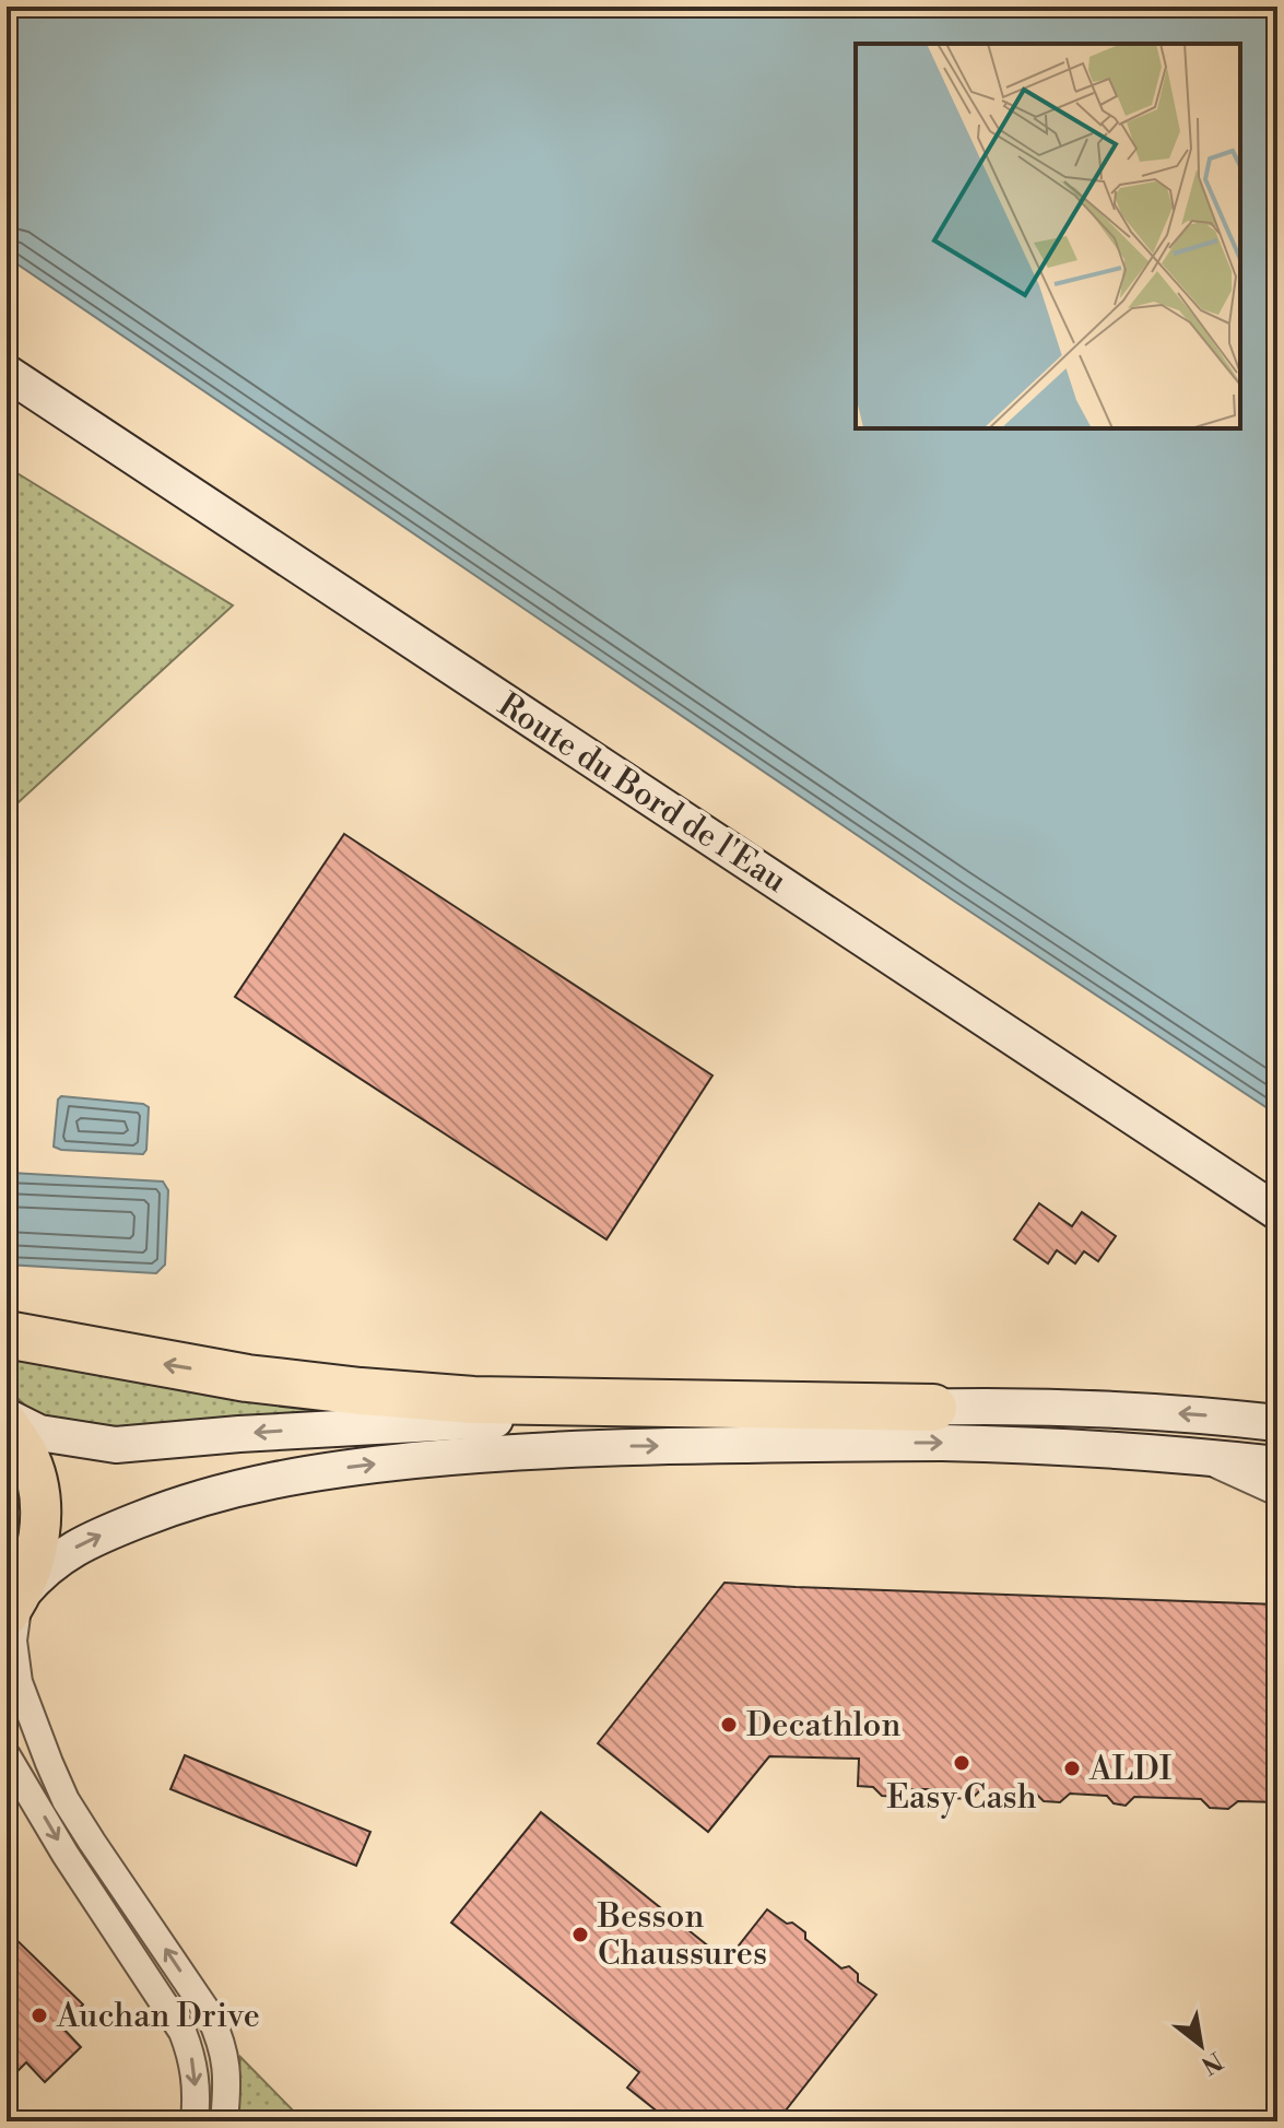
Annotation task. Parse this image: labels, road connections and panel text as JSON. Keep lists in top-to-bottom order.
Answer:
{
  "streets": {
    "main road": ["Route du Bord de l'Eau"]
  },
  "places": [
    "Decathlon",
    "Easy Cash",
    "ALDI",
    "Besson Chaussures",
    "Auchan Drive"
  ],
  "north": "bottom right"
}
